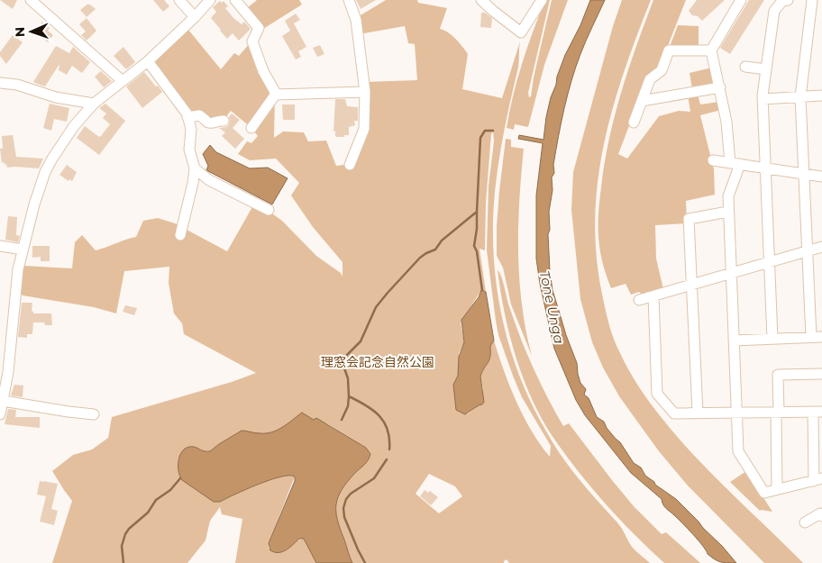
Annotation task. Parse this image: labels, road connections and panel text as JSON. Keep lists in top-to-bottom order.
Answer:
{
  "water": ["Tone Unga"],
  "parks": ["理窓会記念自然公園"],
  "north": "left"
}
